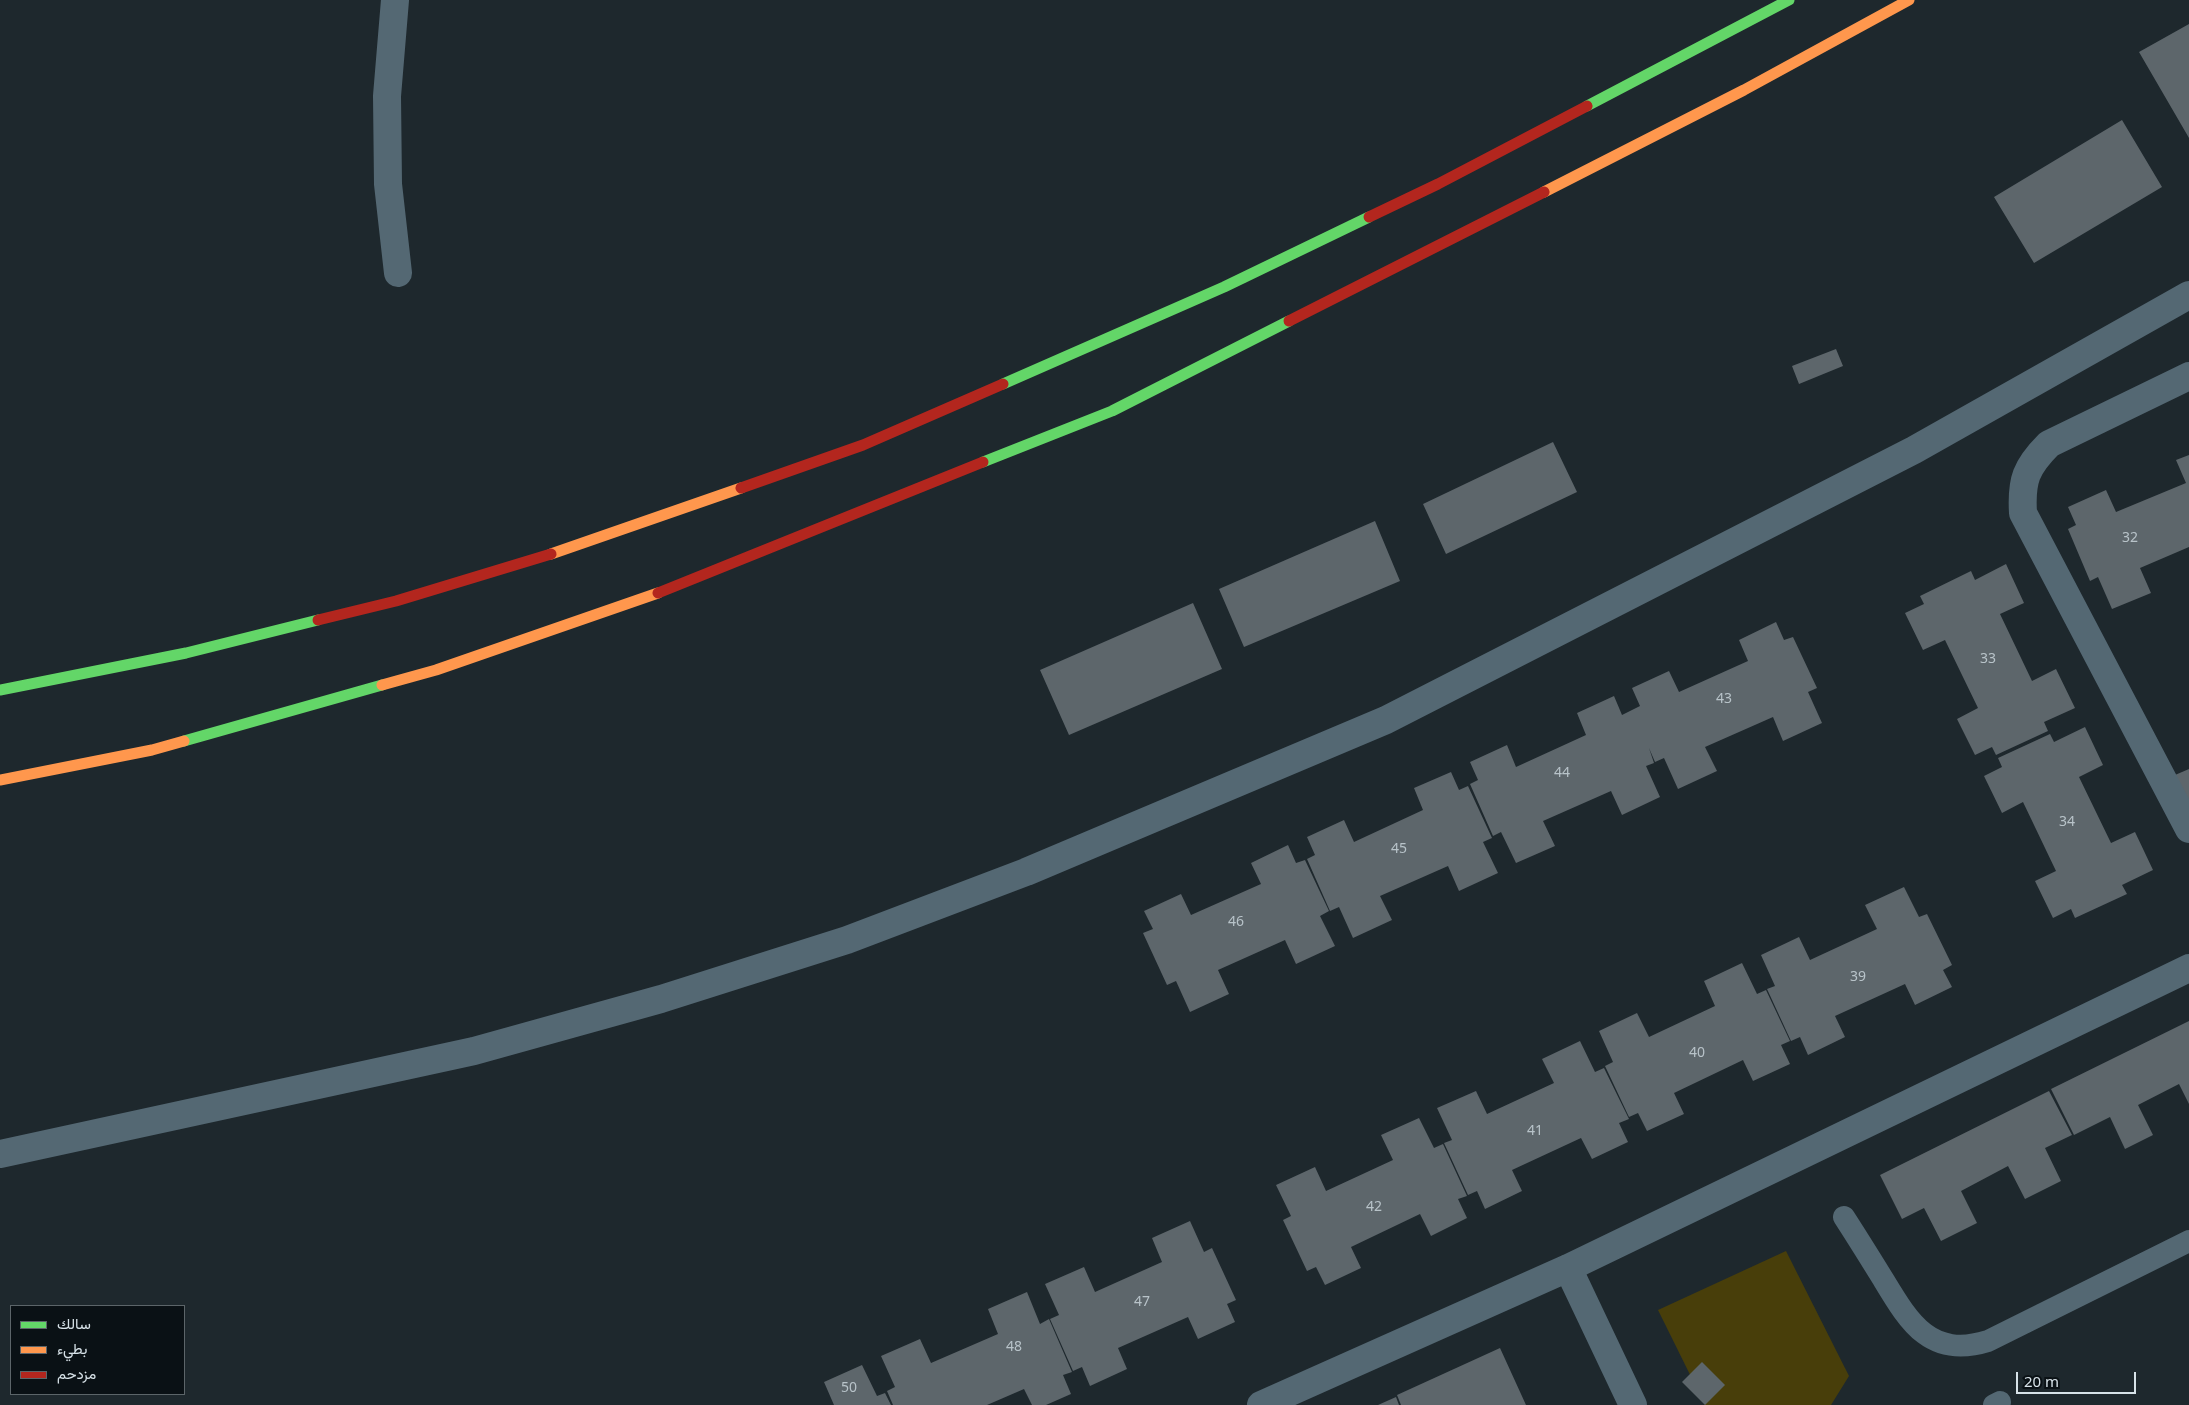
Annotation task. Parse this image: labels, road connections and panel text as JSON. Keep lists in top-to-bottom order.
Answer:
{
  "house_numbers": [
    "32",
    "33",
    "43",
    "44",
    "34",
    "45",
    "46",
    "39",
    "40",
    "41",
    "42",
    "47",
    "48",
    "50"
  ],
  "legend": ["سالك", "بطيء", "مزدحم"],
  "scale_bar": "20 m"
}
